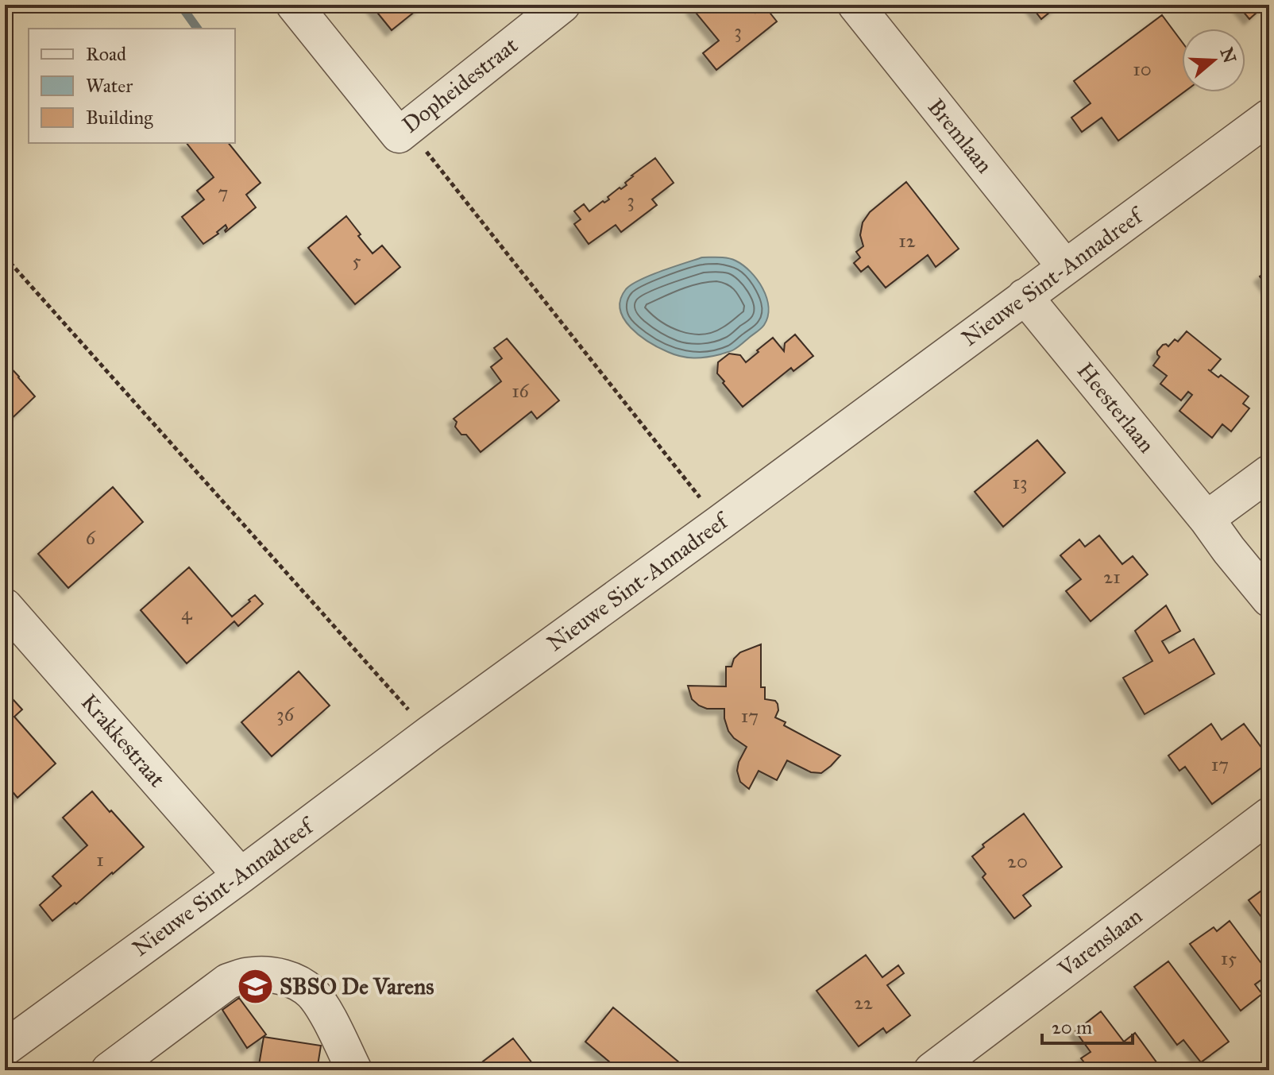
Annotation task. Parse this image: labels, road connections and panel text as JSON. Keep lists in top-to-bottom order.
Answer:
{
  "streets": {
    "street": [
      "Dopheidestraat",
      "Bremlaan",
      "Nieuwe Sint-Annadreef",
      "Heesterlaan",
      "Krakkestraat",
      "Varenslaan"
    ]
  },
  "crossings": [
    ["Bremlaan", "Nieuwe Sint-Annadreef"],
    ["Nieuwe Sint-Annadreef", "Heesterlaan"],
    ["Nieuwe Sint-Annadreef", "Krakkestraat"]
  ],
  "places": {
    "school or university": ["SBSO De Varens"]
  },
  "house_numbers": [
    "3",
    "10",
    "7",
    "3",
    "12",
    "5",
    "16",
    "13",
    "6",
    "21",
    "4",
    "36",
    "17",
    "17",
    "1",
    "20",
    "15",
    "22"
  ],
  "legend": ["Road", "Water", "Building"],
  "scale_bar": "20 m",
  "north": "right"
}
